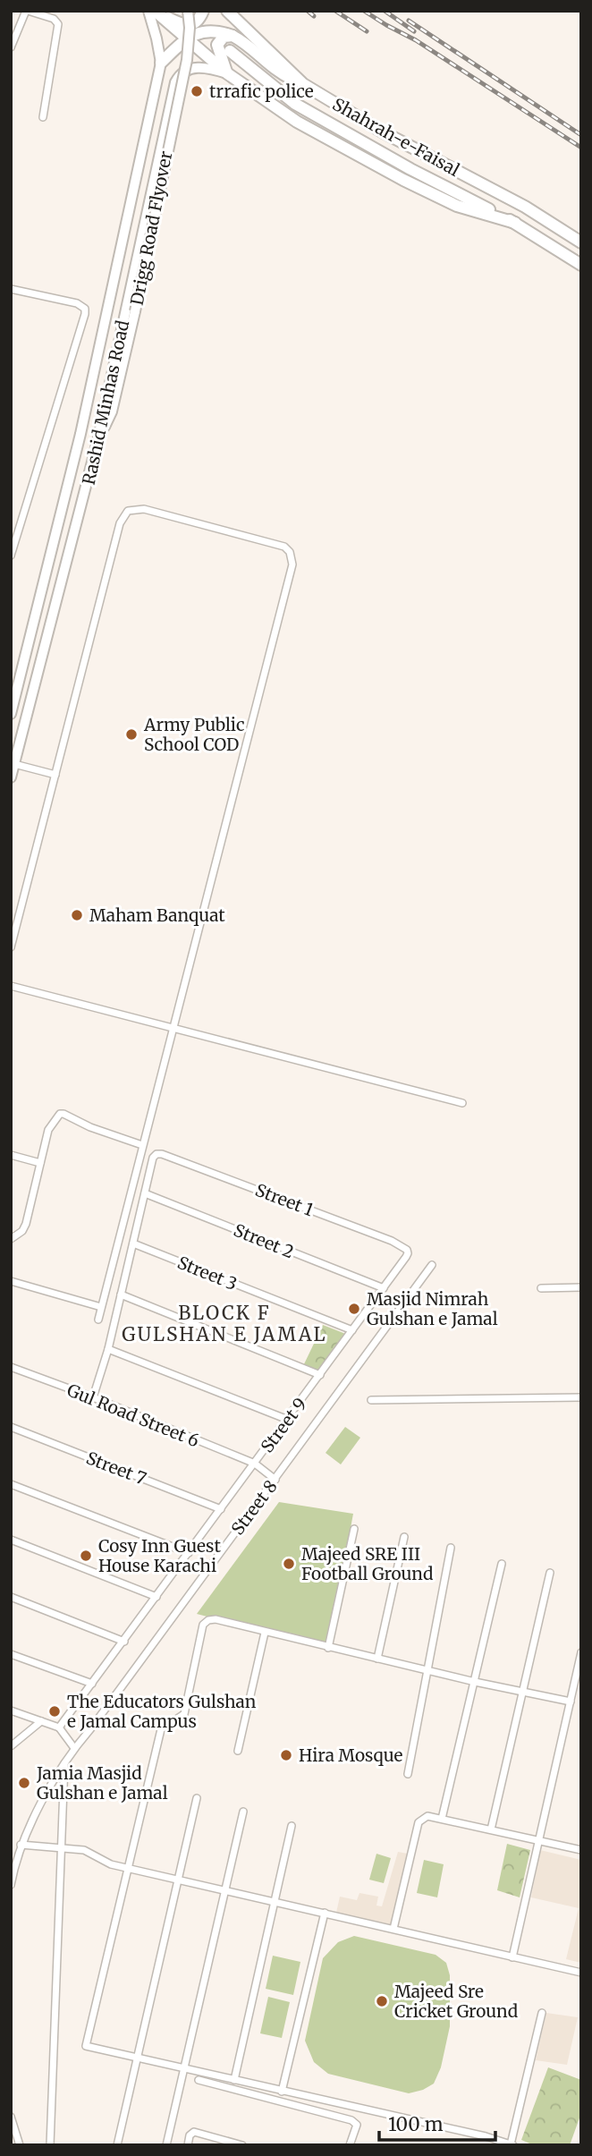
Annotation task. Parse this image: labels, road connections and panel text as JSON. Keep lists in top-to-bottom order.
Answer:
{
  "streets": {
    "highway": ["Shahrah-e-Faisal"],
    "main road": ["Drigg Road Flyover", "Rashid Minhas Road"],
    "street": [
      "Street 1",
      "Street 2",
      "Street 3",
      "Gul Road Street 6",
      "Street 9",
      "Street 7",
      "Street 8"
    ]
  },
  "crossings": [
    ["Drigg Road Flyover", "Rashid Minhas Road"],
    ["Street 1", "Street 2"],
    ["Street 1", "Street 9"],
    ["Street 2", "Street 9"],
    ["Street 3", "Street 9"],
    ["Gul Road Street 6", "Street 9"],
    ["Gul Road Street 6", "Street 8"],
    ["Street 9", "Street 7"]
  ],
  "districts": ["BLOCK F GULSHAN E JAMAL"],
  "places": [
    "trrafic police",
    "Army Public School COD",
    "Maham Banquat",
    "Masjid Nimrah Gulshan e Jamal",
    "Cosy Inn Guest House Karachi",
    "Majeed SRE III Football Ground",
    "The Educators Gulshan e Jamal Campus",
    "Hira Mosque",
    "Jamia Masjid Gulshan e Jamal",
    "Majeed Sre Cricket Ground"
  ],
  "scale_bar": "100 m"
}
